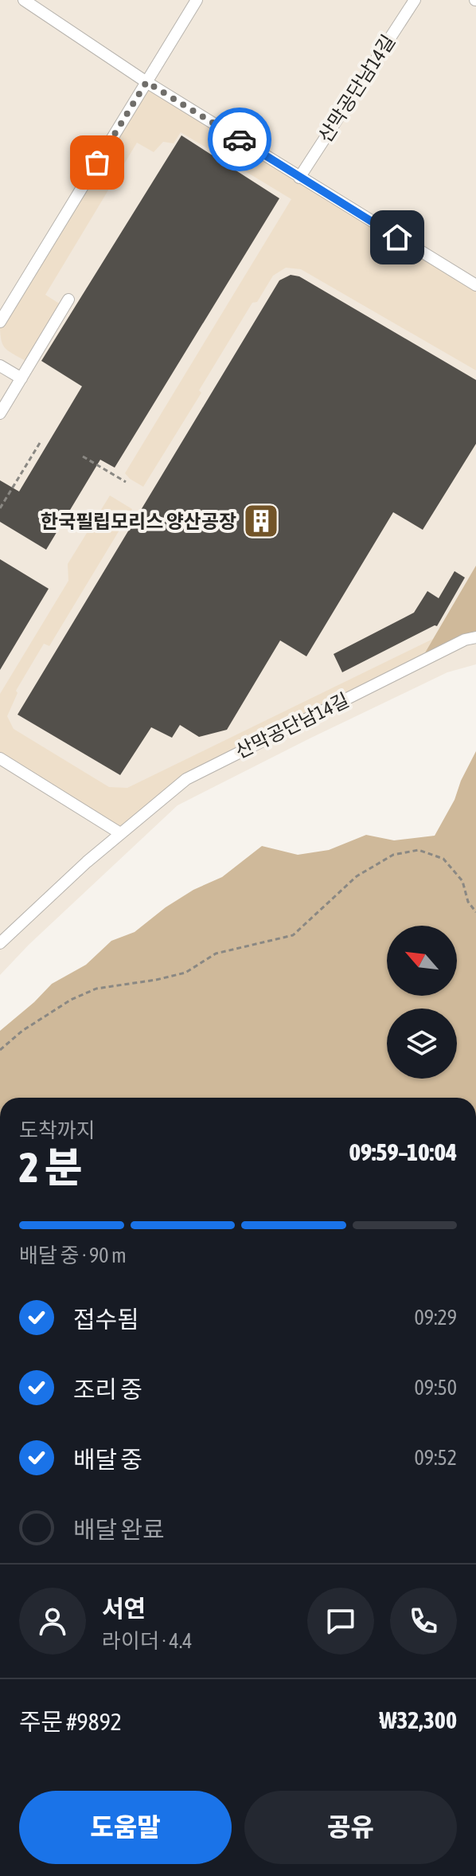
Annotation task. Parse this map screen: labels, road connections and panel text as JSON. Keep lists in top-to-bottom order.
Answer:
{
  "streets": {
    "street": ["산막공단남14길"]
  },
  "places": {
    "building": ["한국필립모리스 양산공장"]
  },
  "north": "top left",
  "page": {
    "heading": ["2 분", "도착까지", "09:59–10:04"],
    "panel": [
      "서연",
      "라이더 · 4.4",
      "주문 #9892",
      "₩32,300"
    ],
    "bar": "배달 중 · 90 m",
    "list": [
      ["접수됨", "09:29"],
      ["조리 중", "09:50"],
      ["배달 중", "09:52"],
      "배달 완료"
    ],
    "buttons": ["도움말", "공유"]
  }
}
